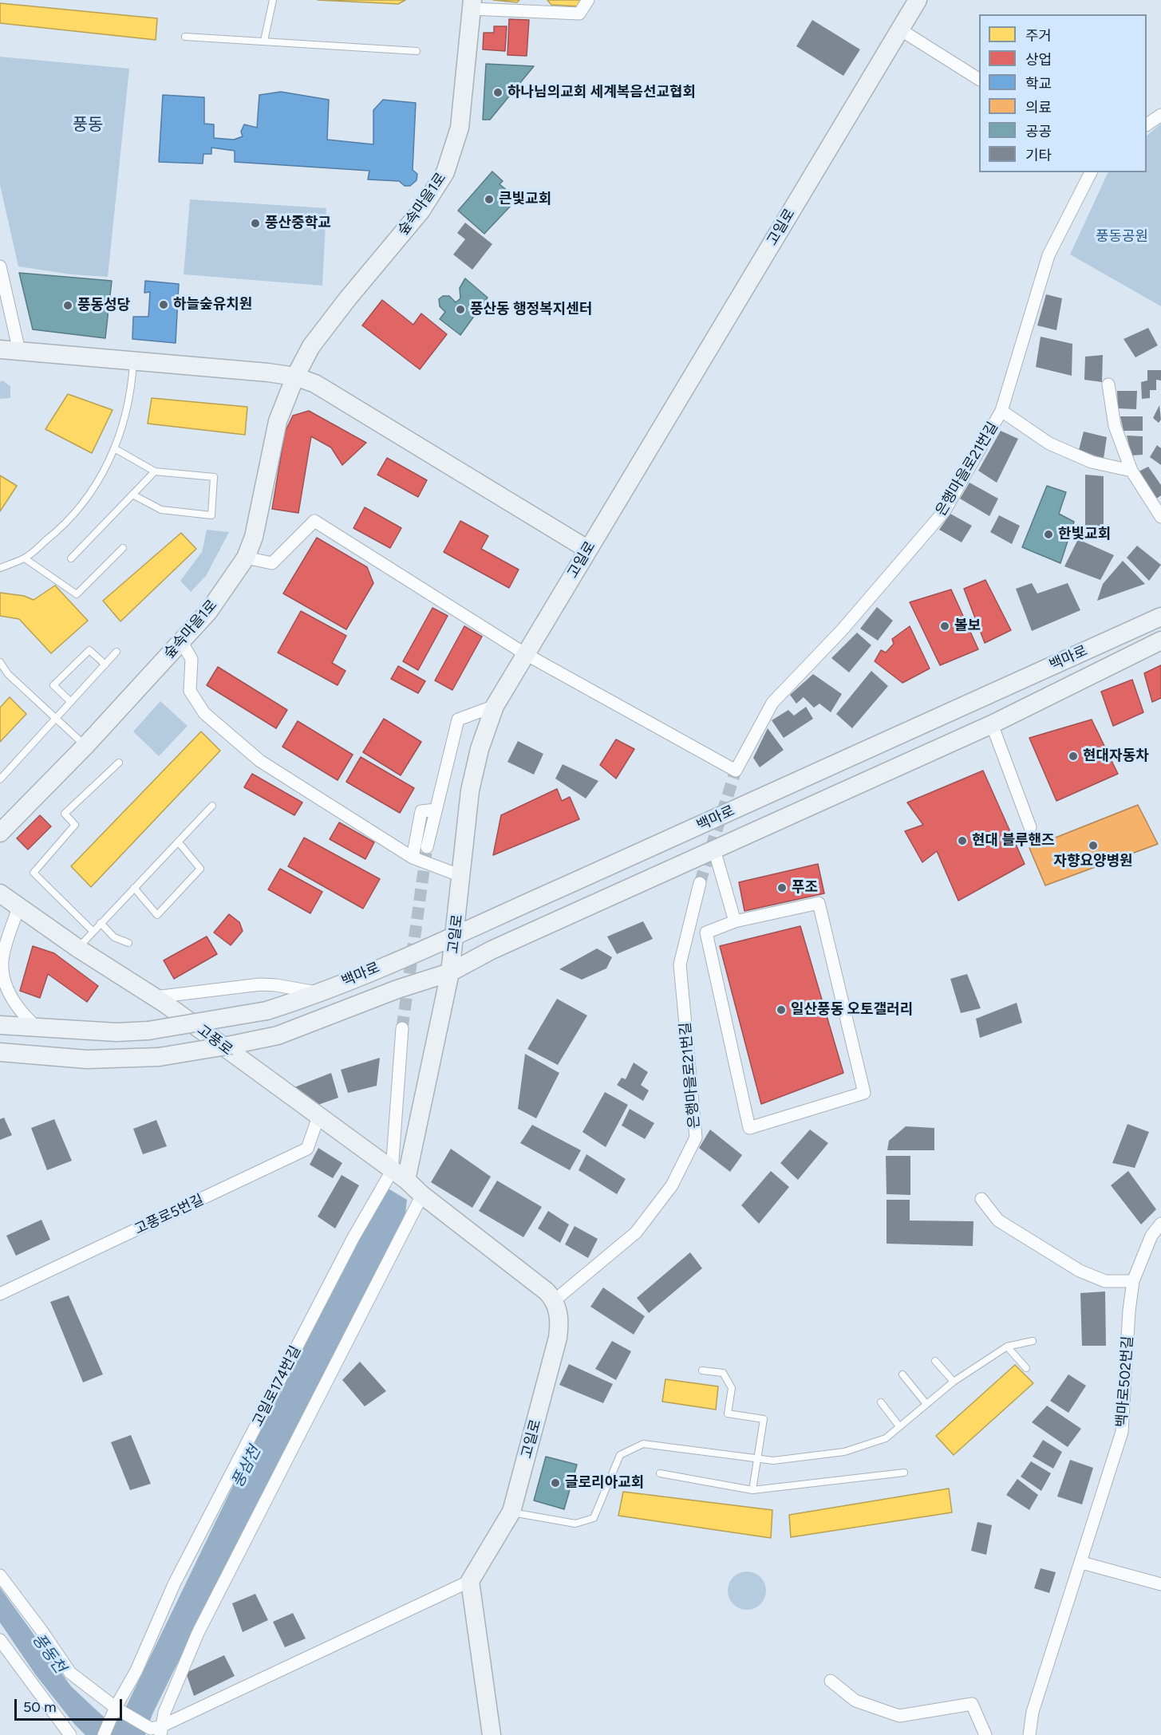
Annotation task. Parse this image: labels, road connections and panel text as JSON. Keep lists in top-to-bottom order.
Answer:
{
  "streets": {
    "main road": [
      "숲속마을1로",
      "고일로",
      "백마로",
      "고풍로"
    ],
    "street": [
      "은행마을로21번길",
      "고풍로5번길",
      "백마로502번길",
      "고일로174번길"
    ]
  },
  "crossings": [
    ["고일로", "은행마을로21번길"],
    ["고일로", "백마로"],
    ["고일로", "고풍로"],
    ["고일로", "고일로174번길"],
    ["고풍로", "고풍로5번길"],
    ["고풍로", "고일로174번길"]
  ],
  "districts": ["풍동"],
  "water": ["풍삼천", "풍동천"],
  "parks": ["풍동공원"],
  "places": [
    "하나님의교회 세계복음선교협회",
    "큰빛교회",
    "풍산중학교",
    "하늘숲유치원",
    "풍동성당",
    "풍산동 행정복지센터",
    "한빛교회",
    "볼보",
    "현대자동차",
    "현대 블루핸즈",
    "자향요양병원",
    "푸조",
    "일산풍동 오토갤러리",
    "글로리아교회"
  ],
  "legend": [
    "주거",
    "상업",
    "학교",
    "의료",
    "공공",
    "기타"
  ],
  "scale_bar": "50 m"
}
